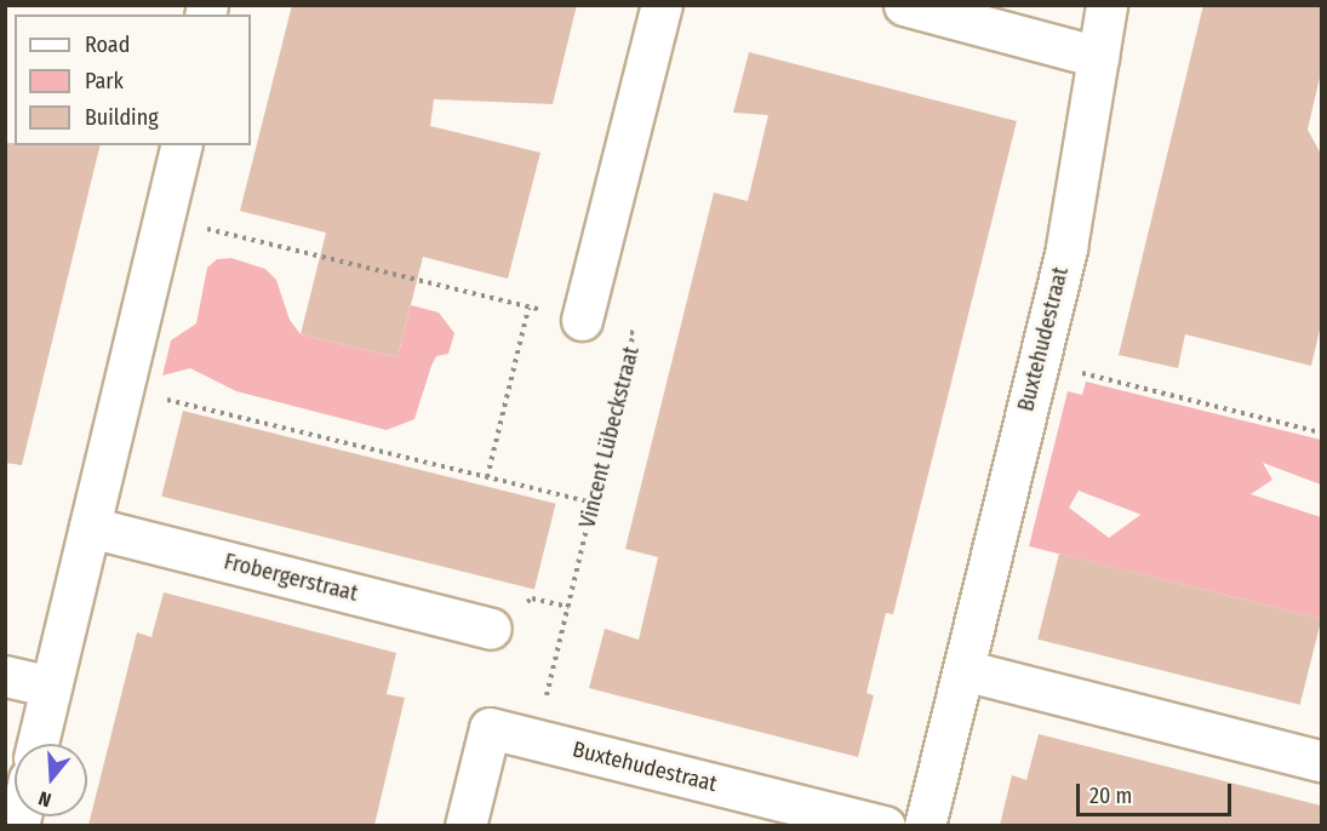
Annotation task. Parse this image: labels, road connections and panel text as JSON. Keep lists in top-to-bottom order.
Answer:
{
  "streets": {
    "street": ["Buxtehudestraat", "Frobergerstraat"],
    "path": ["Vincent Lübeckstraat"]
  },
  "crossings": [
    ["Buxtehudestraat", "Vincent Lübeckstraat"]
  ],
  "legend": ["Road", "Park", "Building"],
  "scale_bar": "20 m",
  "north": "bottom"
}
